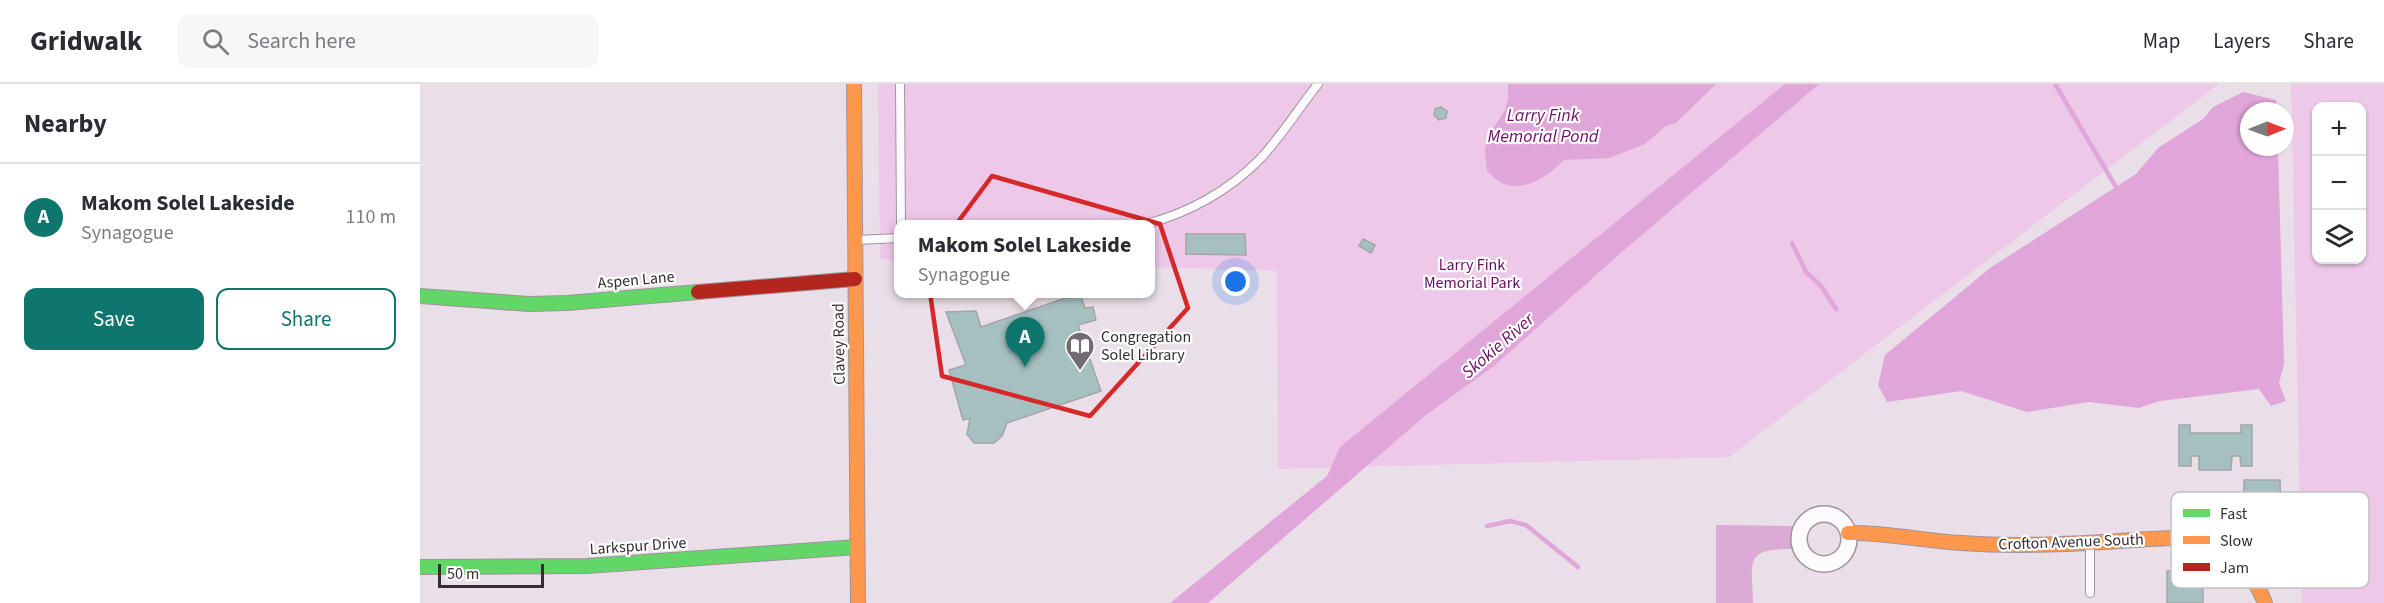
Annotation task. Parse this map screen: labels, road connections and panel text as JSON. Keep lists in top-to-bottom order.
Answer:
{
  "streets": {
    "street": [
      "Aspen Lane",
      "Clavey Road",
      "Crofton Avenue South",
      "Larkspur Drive"
    ]
  },
  "crossings": [
    ["Aspen Lane", "Clavey Road"],
    ["Clavey Road", "Larkspur Drive"]
  ],
  "water": ["Larry Fink Memorial Pond", "Skokie River"],
  "parks": ["Larry Fink Memorial Park"],
  "places": {
    "library": ["Congregation Solel Library"]
  },
  "legend": ["Fast", "Slow", "Jam"],
  "scale_bar": "50 m",
  "north": "right",
  "page": {
    "header": "Gridwalk",
    "search": "Search here",
    "nav": ["Map", "Layers", "Share"],
    "heading": "Nearby",
    "map_buttons": ["+", "−"],
    "list": [
      {
        "mark": "A",
        "name": "Makom Solel Lakeside",
        "note": "Synagogue",
        "value": "110 m"
      }
    ],
    "popup": ["Makom Solel Lakeside", "Synagogue"],
    "buttons": ["Save", "Share"],
    "pins": "A",
    "scale": "50 m"
  }
}
